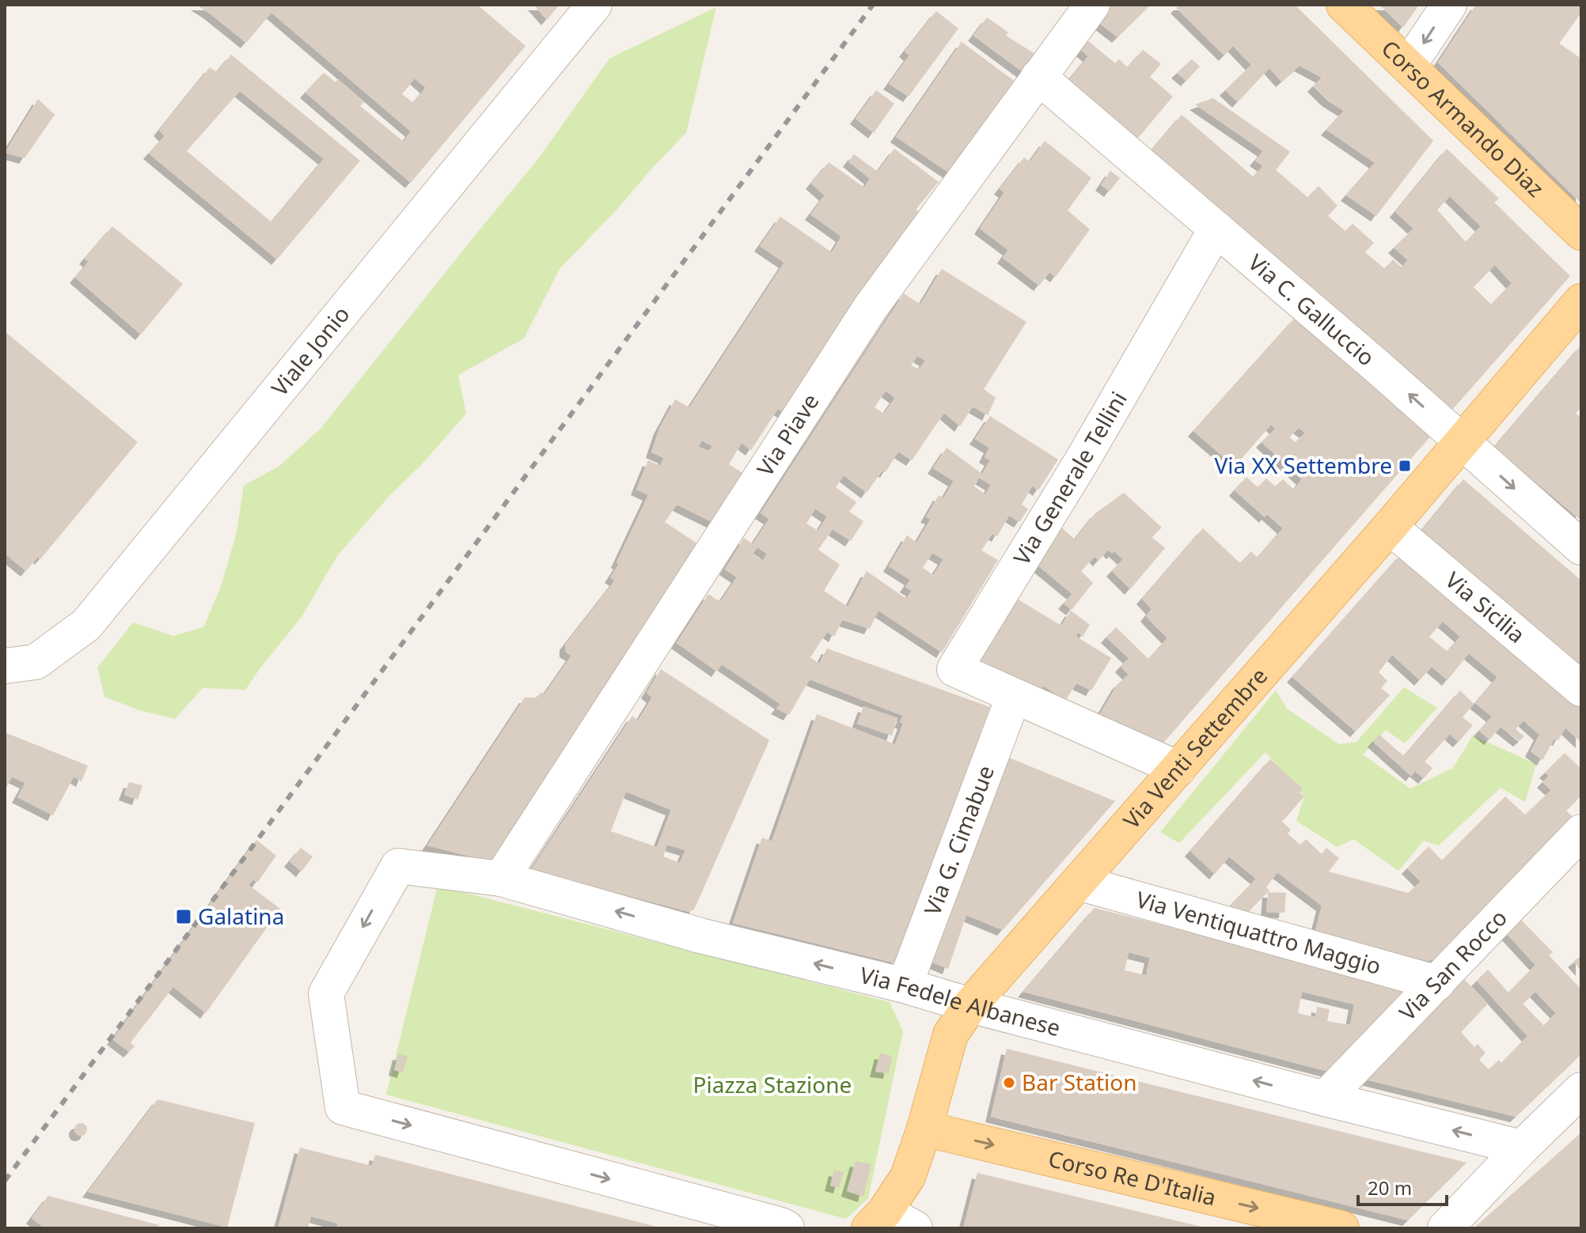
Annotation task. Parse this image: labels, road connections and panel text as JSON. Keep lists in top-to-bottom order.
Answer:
{
  "streets": {
    "main road": ["Corso Armando Diaz", "Via Venti Settembre", "Corso Re D'Italia"],
    "street": [
      "Via C. Galluccio",
      "Viale Jonio",
      "Via Piave",
      "Via Generale Tellini",
      "Via Sicilia",
      "Via G. Cimabue",
      "Via Ventiquattro Maggio",
      "Via San Rocco",
      "Via Fedele Albanese"
    ]
  },
  "crossings": [
    ["Via C. Galluccio", "Via Piave"],
    ["Via C. Galluccio", "Via Generale Tellini"],
    ["Via C. Galluccio", "Via Venti Settembre"],
    ["Via Piave", "Via Fedele Albanese"],
    ["Via Generale Tellini", "Via G. Cimabue"],
    ["Via Sicilia", "Via Venti Settembre"],
    ["Via Venti Settembre", "Via Ventiquattro Maggio"],
    ["Via Venti Settembre", "Via Fedele Albanese"],
    ["Via Venti Settembre", "Corso Re D'Italia"],
    ["Via G. Cimabue", "Via Fedele Albanese"],
    ["Via Ventiquattro Maggio", "Via San Rocco"],
    ["Via San Rocco", "Via Fedele Albanese"]
  ],
  "one_way": ["Corso Re D'Italia"],
  "parks": ["Piazza Stazione"],
  "places": {
    "transit": ["Via XX Settembre", "Galatina"],
    "other": ["Bar Station"]
  },
  "scale_bar": "20 m"
}
